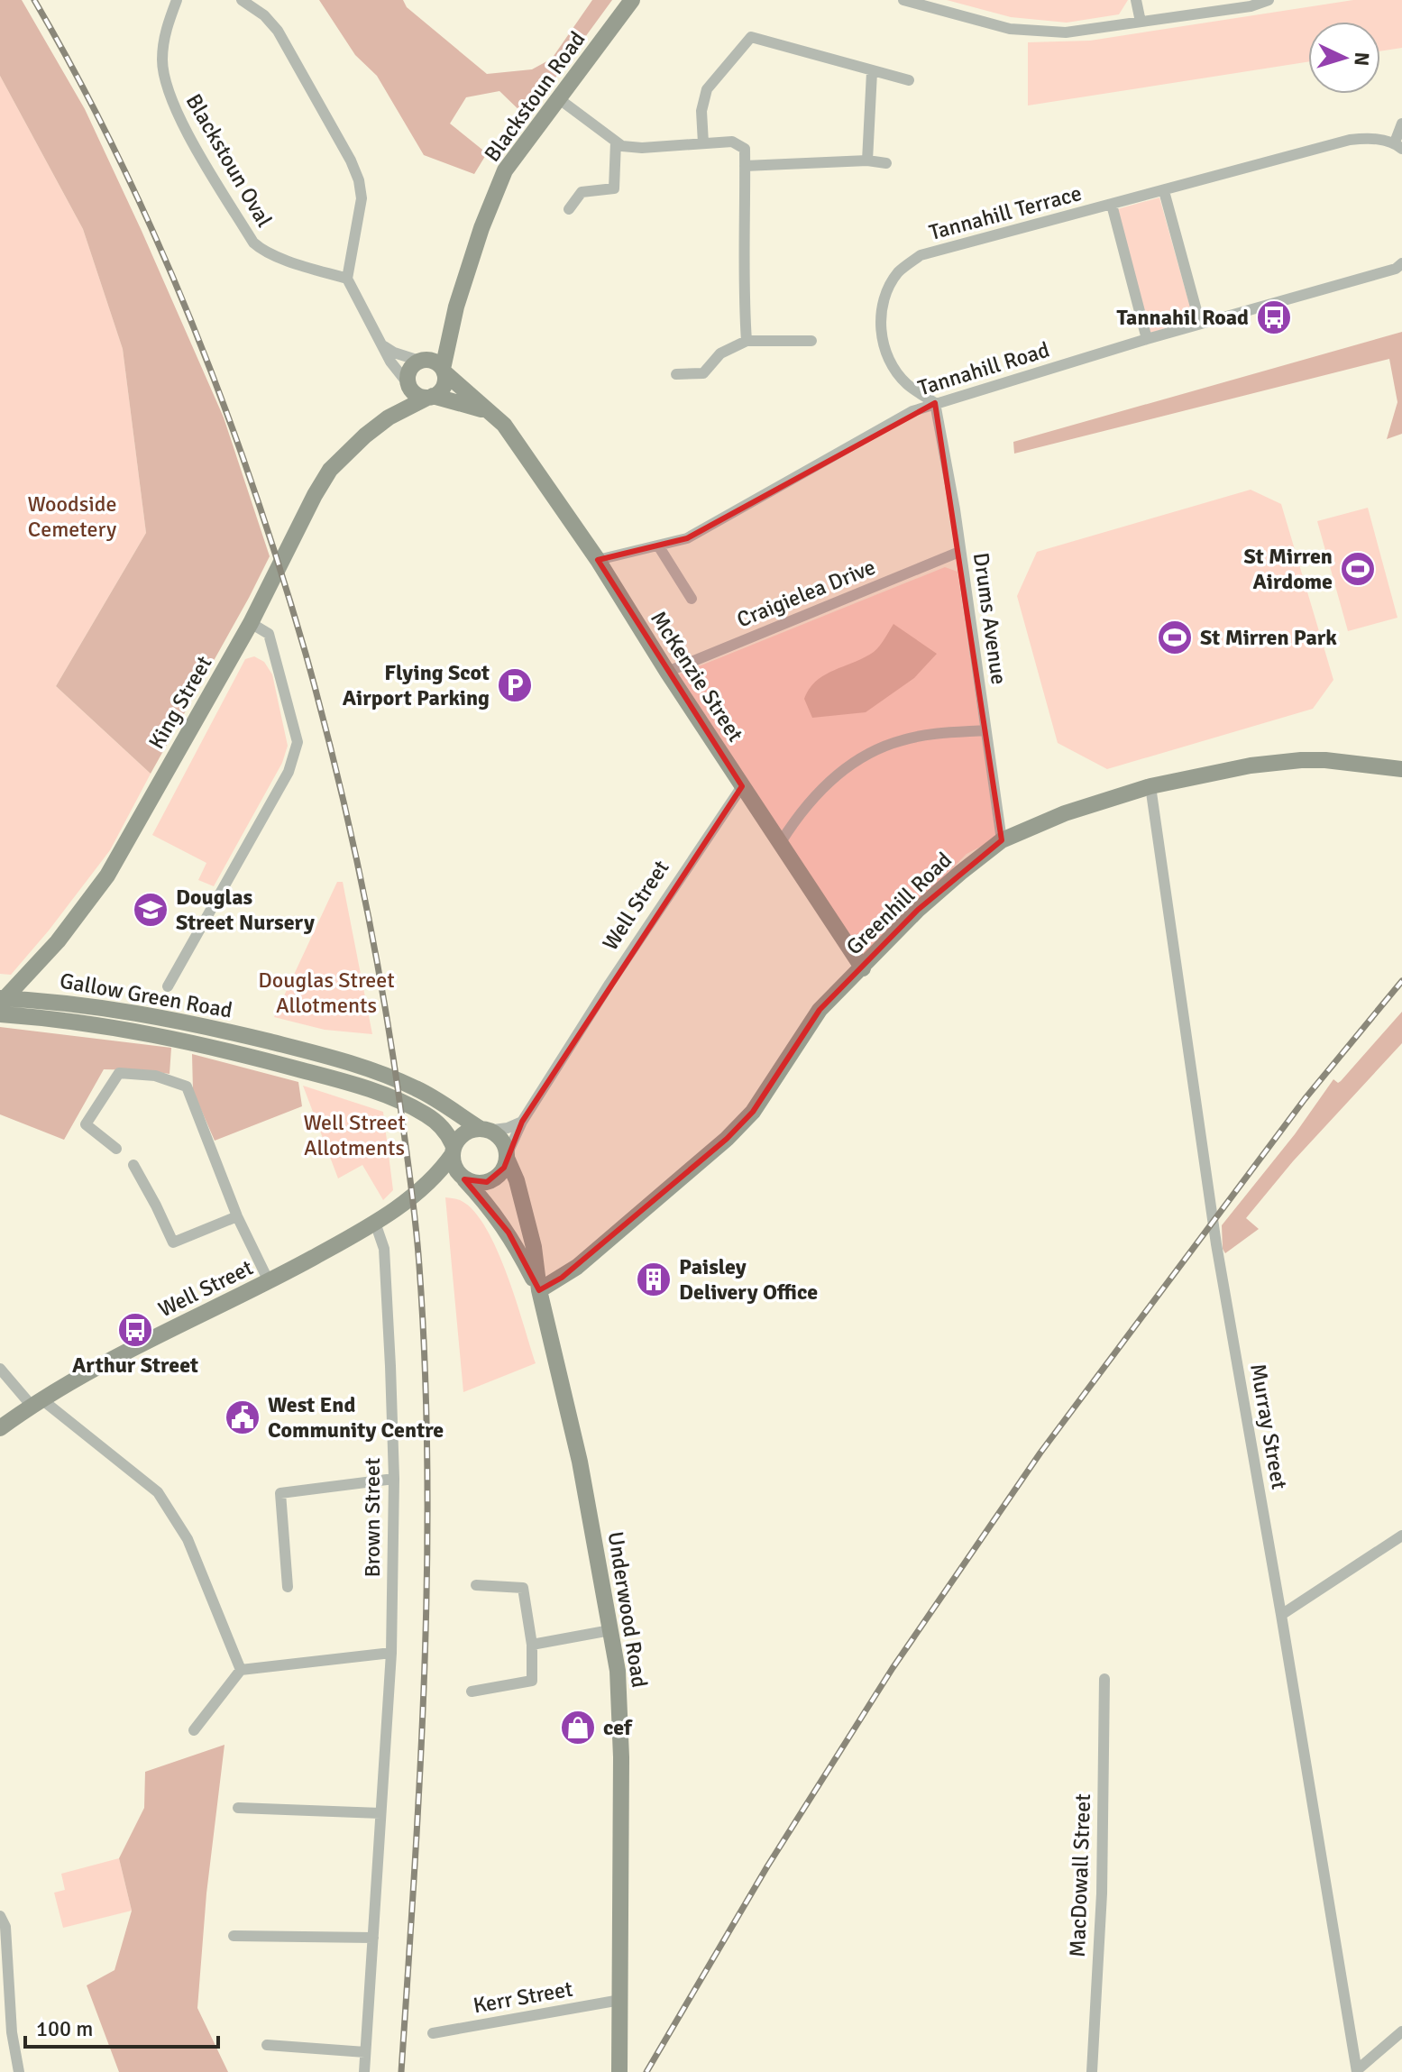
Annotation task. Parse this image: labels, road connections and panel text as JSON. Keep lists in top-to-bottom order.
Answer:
{
  "streets": {
    "street": [
      "Blackstoun Road",
      "Blackstoun Oval",
      "Tannahill Terrace",
      "Tannahill Road",
      "Craigielea Drive",
      "Drums Avenue",
      "McKenzie Street",
      "King Street",
      "Greenhill Road",
      "Well Street",
      "Gallow Green Road",
      "Murray Street",
      "Brown Street",
      "Underwood Road",
      "MacDowall Street",
      "Kerr Street"
    ]
  },
  "crossings": [
    ["Blackstoun Road", "McKenzie Street"],
    ["Blackstoun Road", "King Street"],
    ["Tannahill Terrace", "Tannahill Road"],
    ["Tannahill Terrace", "Drums Avenue"],
    ["Tannahill Road", "Drums Avenue"],
    ["Tannahill Road", "McKenzie Street"],
    ["Craigielea Drive", "Drums Avenue"],
    ["Craigielea Drive", "McKenzie Street"],
    ["Drums Avenue", "Greenhill Road"],
    ["McKenzie Street", "King Street"],
    ["McKenzie Street", "Greenhill Road"],
    ["McKenzie Street", "Well Street"],
    ["King Street", "Gallow Green Road"],
    ["Greenhill Road", "Murray Street"],
    ["Greenhill Road", "Underwood Road"],
    ["Well Street", "Gallow Green Road"],
    ["Well Street", "Brown Street"],
    ["Well Street", "Underwood Road"],
    ["Gallow Green Road", "Underwood Road"],
    ["Underwood Road", "Kerr Street"]
  ],
  "parks": ["Woodside Cemetery", "Douglas Street Allotments", "Well Street Allotments"],
  "places": {
    "bus stop": ["Tannahil Road", "Arthur Street"],
    "sports": ["St Mirren Airdome", "St Mirren Park"],
    "parking": ["Flying Scot Airport Parking"],
    "school or university": ["Douglas Street Nursery"],
    "building": ["Paisley Delivery Office"],
    "public building": ["West End Community Centre"],
    "shop": ["cef"]
  },
  "scale_bar": "100 m",
  "north": "right"
}
